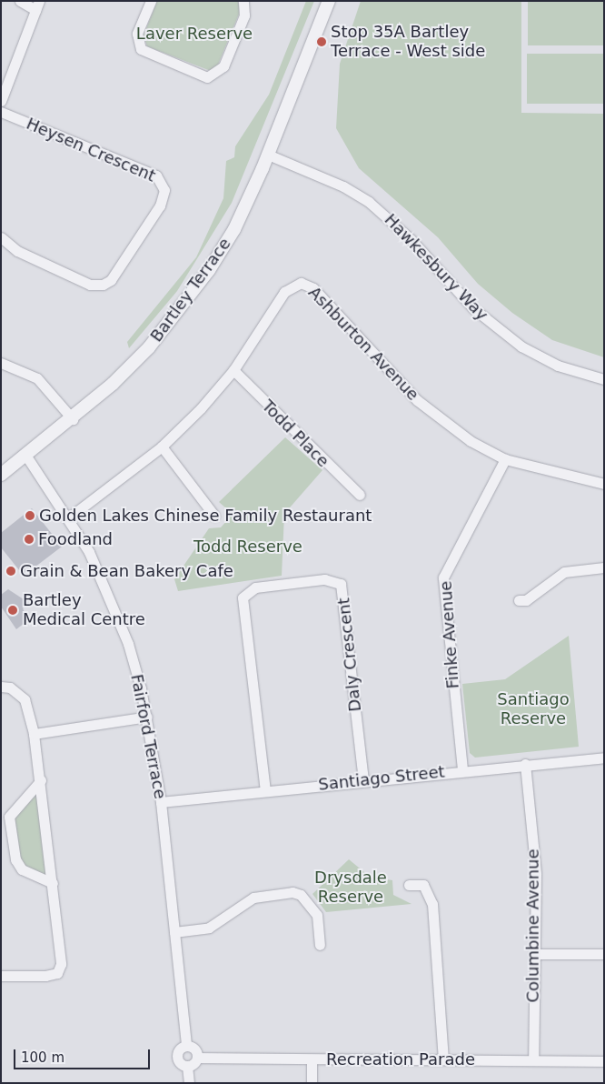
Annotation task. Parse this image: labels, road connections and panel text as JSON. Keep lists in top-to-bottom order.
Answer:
{
  "streets": {
    "street": [
      "Heysen Crescent",
      "Hawkesbury Way",
      "Bartley Terrace",
      "Ashburton Avenue",
      "Todd Place",
      "Finke Avenue",
      "Daly Crescent",
      "Fairford Terrace",
      "Santiago Street",
      "Columbine Avenue",
      "Recreation Parade"
    ]
  },
  "crossings": [
    ["Hawkesbury Way", "Bartley Terrace"],
    ["Bartley Terrace", "Fairford Terrace"],
    ["Ashburton Avenue", "Todd Place"],
    ["Ashburton Avenue", "Finke Avenue"],
    ["Ashburton Avenue", "Fairford Terrace"],
    ["Finke Avenue", "Santiago Street"],
    ["Daly Crescent", "Santiago Street"],
    ["Fairford Terrace", "Santiago Street"],
    ["Santiago Street", "Columbine Avenue"],
    ["Columbine Avenue", "Recreation Parade"]
  ],
  "parks": [
    "Laver Reserve",
    "Todd Reserve",
    "Santiago Reserve",
    "Drysdale Reserve"
  ],
  "places": [
    "Stop 35A Bartley Terrace - West side",
    "Golden Lakes Chinese Family Restaurant",
    "Foodland",
    "Grain & Bean Bakery Cafe",
    "Bartley Medical Centre"
  ],
  "scale_bar": "100 m"
}
